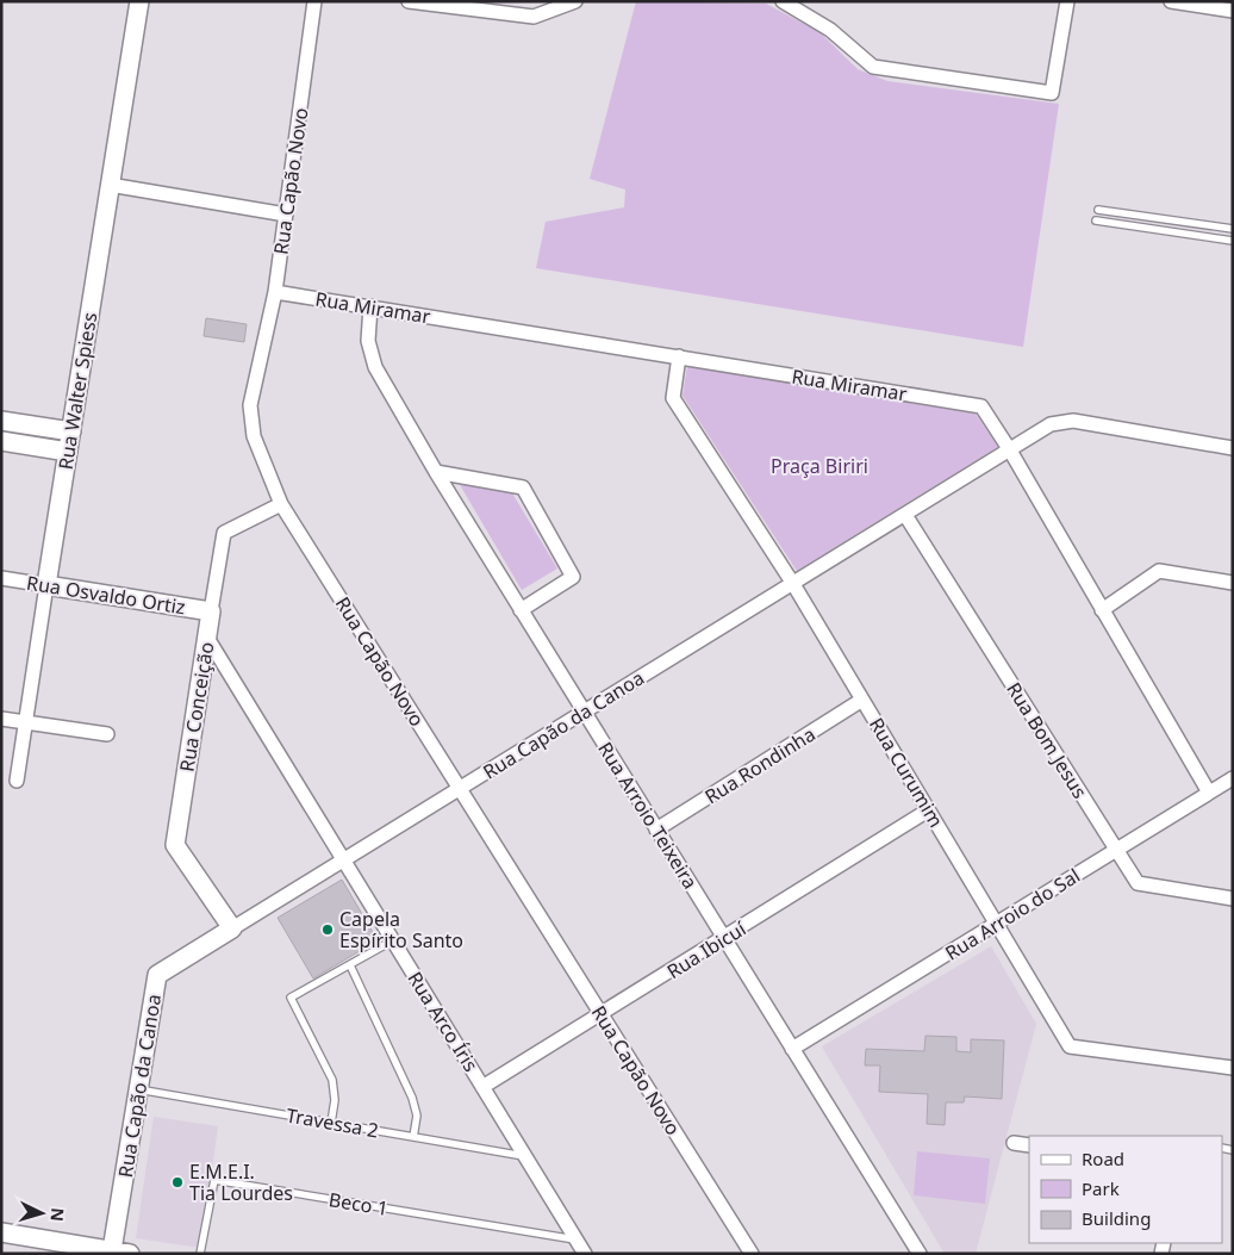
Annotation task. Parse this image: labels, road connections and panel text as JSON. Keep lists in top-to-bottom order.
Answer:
{
  "streets": {
    "street": [
      "Rua Capão Novo",
      "Rua Miramar",
      "Rua Walter Spiess",
      "Rua Osvaldo Ortiz",
      "Rua Conceição",
      "Rua Capão da Canoa",
      "Rua Bom Jesus",
      "Rua Rondinha",
      "Rua Curumim",
      "Rua Arroio Teixeira",
      "Rua Arroio do Sal",
      "Rua Ibicuí",
      "Rua Arco Íris"
    ],
    "lane": ["Travessa 2", "Beco 1"]
  },
  "crossings": [
    ["Rua Capão Novo", "Rua Miramar"],
    ["Rua Capão Novo", "Rua Conceição"],
    ["Rua Capão Novo", "Rua Capão da Canoa"],
    ["Rua Capão Novo", "Rua Ibicuí"],
    ["Rua Miramar", "Rua Capão da Canoa"],
    ["Rua Miramar", "Rua Curumim"],
    ["Rua Miramar", "Rua Arroio Teixeira"],
    ["Rua Miramar", "Rua Arroio do Sal"],
    ["Rua Walter Spiess", "Rua Osvaldo Ortiz"],
    ["Rua Osvaldo Ortiz", "Rua Conceição"],
    ["Rua Conceição", "Rua Capão da Canoa"],
    ["Rua Conceição", "Rua Arco Íris"],
    ["Rua Capão da Canoa", "Rua Bom Jesus"],
    ["Rua Capão da Canoa", "Rua Curumim"],
    ["Rua Capão da Canoa", "Rua Arroio Teixeira"],
    ["Rua Capão da Canoa", "Rua Arco Íris"],
    ["Rua Capão da Canoa", "Travessa 2"],
    ["Rua Bom Jesus", "Rua Arroio do Sal"],
    ["Rua Rondinha", "Rua Curumim"],
    ["Rua Rondinha", "Rua Arroio Teixeira"],
    ["Rua Curumim", "Rua Arroio do Sal"],
    ["Rua Curumim", "Rua Ibicuí"],
    ["Rua Arroio Teixeira", "Rua Arroio do Sal"],
    ["Rua Arroio Teixeira", "Rua Ibicuí"],
    ["Rua Ibicuí", "Rua Arco Íris"],
    ["Rua Arco Íris", "Travessa 2"],
    ["Rua Arco Íris", "Beco 1"]
  ],
  "parks": ["Praça Biriri"],
  "places": ["Capela Espírito Santo", "E.M.E.I. Tia Lourdes"],
  "legend": ["Road", "Park", "Building"],
  "north": "right"
}
